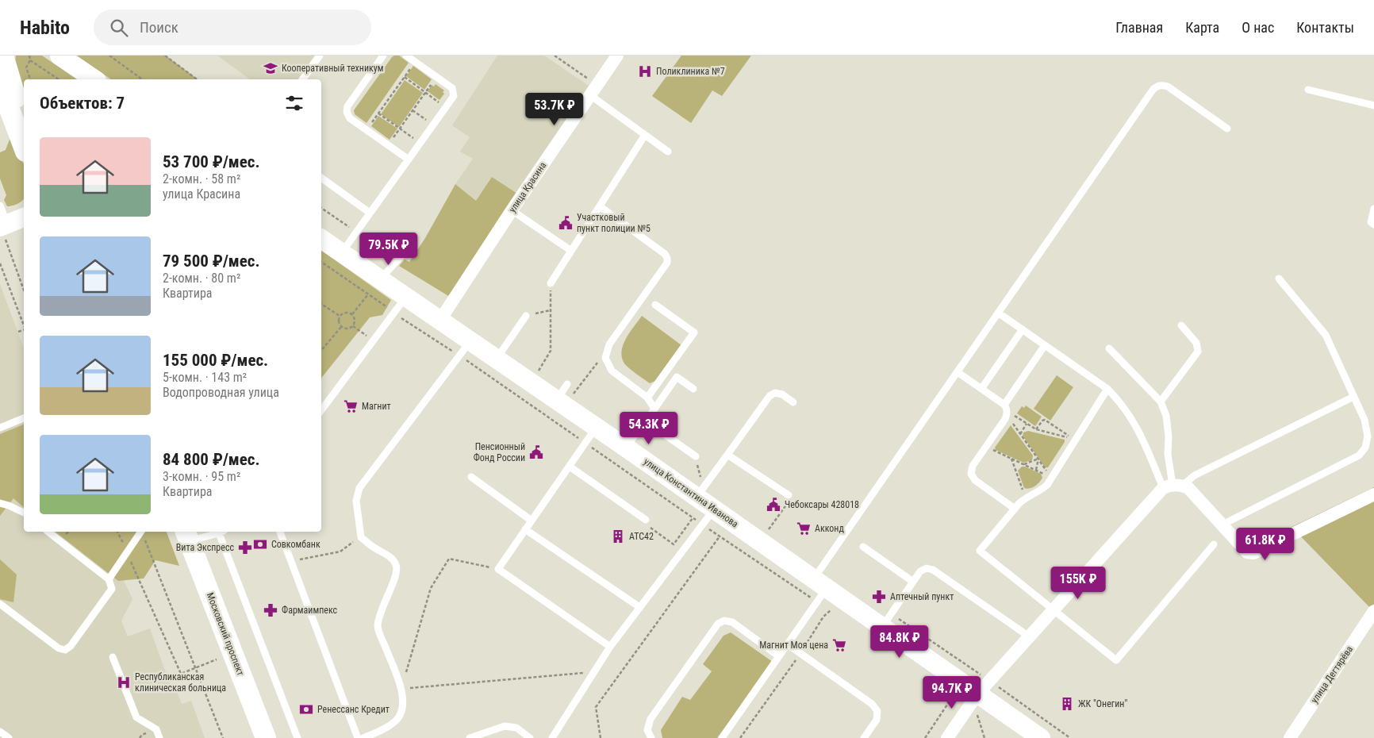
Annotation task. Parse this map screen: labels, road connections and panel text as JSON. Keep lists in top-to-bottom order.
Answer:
{
  "streets": {
    "main road": ["Московский проспект"],
    "street": ["улица Красина", "улица Константина Иванова", "улица Дегтярёва"]
  },
  "crossings": [
    ["улица Красина", "улица Константина Иванова"]
  ],
  "places": {
    "school or university": ["Кооперативный техникум"],
    "hospital": ["Поликлиника №7", "Республиканская клиническая больница"],
    "public building": ["Участковый пункт полиции №5", "Пенсионный Фонд России", "Чебоксары 428018"],
    "supermarket": ["Магнит", "Акконд", "Магнит Моя цена"],
    "building": ["АТС42", "ЖК \"Онегин\""],
    "bank": ["Совкомбанк", "Ренессанс Кредит"],
    "pharmacy": ["Вита Экспресс", "Аптечный пункт", "Фармаимпекс"]
  },
  "page": {
    "header": "Habito",
    "search": "Поиск",
    "nav": [
      "Главная",
      "Карта",
      "О нас",
      "Контакты"
    ],
    "heading": "Объектов: 7",
    "price": [
      "53.7K ₽",
      "79.5K ₽",
      "54.3K ₽",
      "61.8K ₽",
      "155K ₽",
      "84.8K ₽",
      "94.7K ₽"
    ],
    "list": [
      {
        "name": "53 700 ₽/мес.",
        "note": "2-комн. · 58 m² · улица Красина"
      },
      {
        "name": "79 500 ₽/мес.",
        "note": "2-комн. · 80 m² · Квартира"
      },
      {
        "name": "155 000 ₽/мес.",
        "note": "5-комн. · 143 m² · Водопроводная улица"
      },
      {
        "name": "84 800 ₽/мес.",
        "note": "3-комн. · 95 m² · Квартира"
      }
    ]
  }
}
